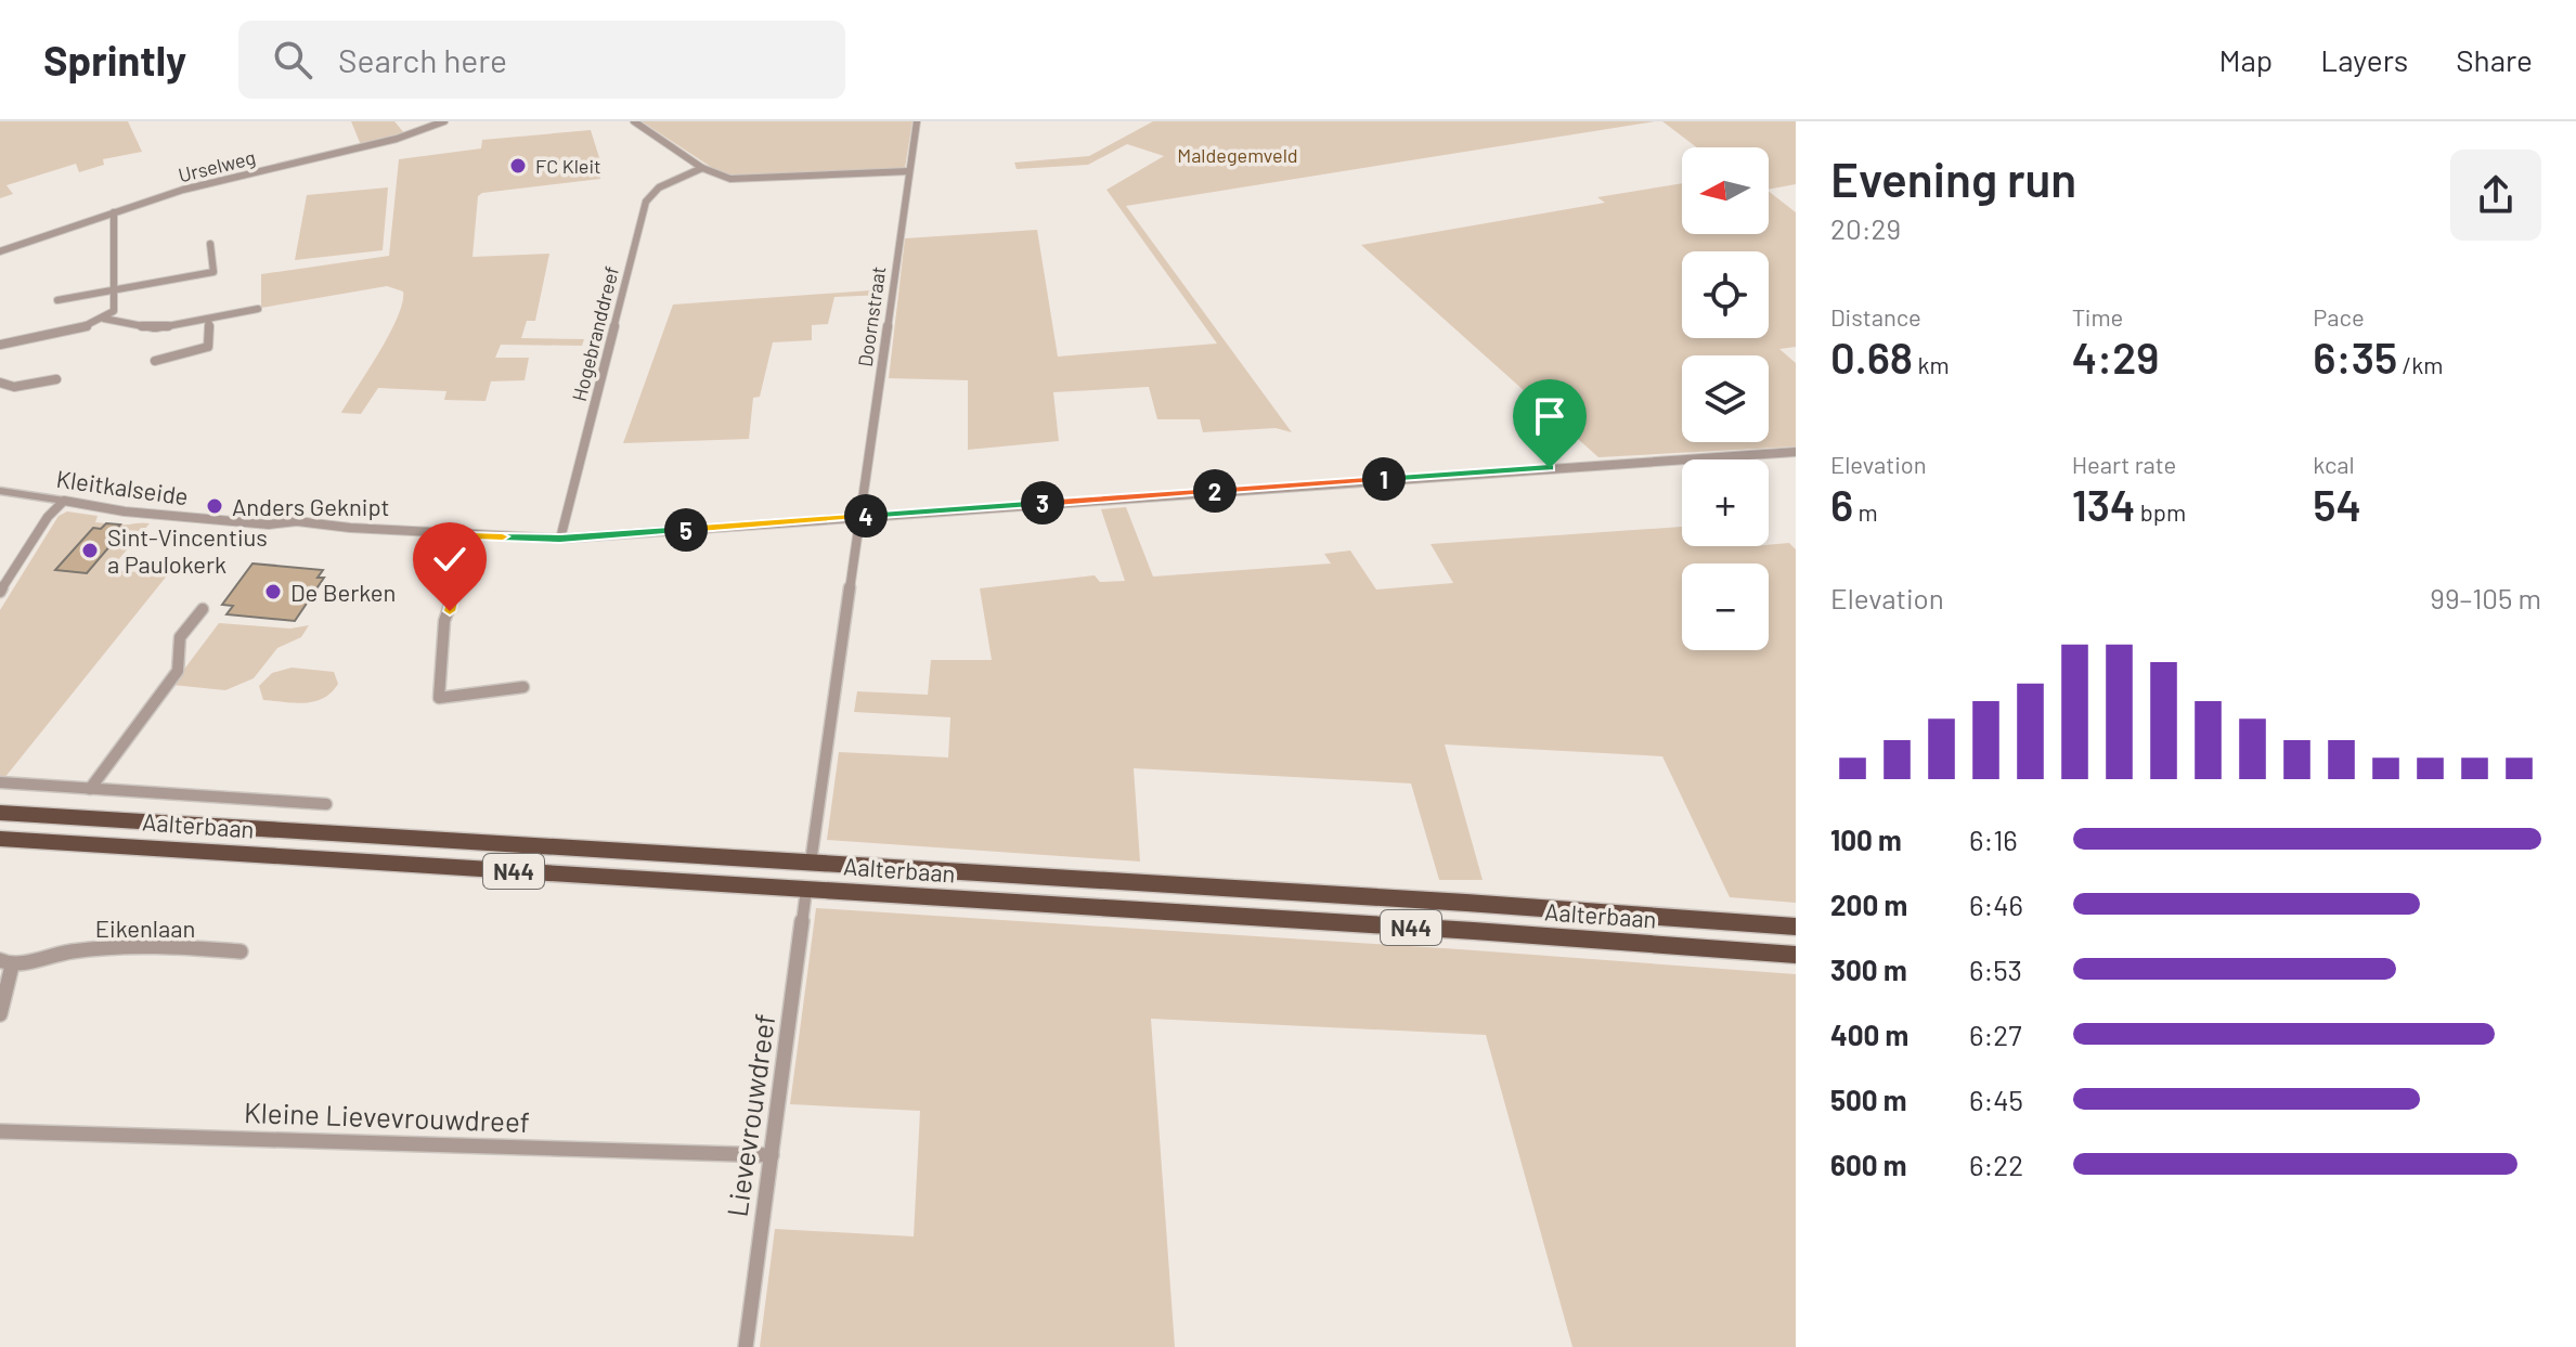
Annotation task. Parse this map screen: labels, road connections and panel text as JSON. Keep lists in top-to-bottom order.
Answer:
{
  "streets": {
    "highway": ["Aalterbaan", "N44"],
    "street": [
      "Urselweg",
      "Doornstraat",
      "Hogebranddreef",
      "Kleitkalseide",
      "Eikenlaan",
      "Lievevrouwdreef",
      "Kleine Lievevrouwdreef"
    ]
  },
  "crossings": [
    ["Doornstraat", "Kleitkalseide"],
    ["Hogebranddreef", "Kleitkalseide"],
    ["Aalterbaan", "Lievevrouwdreef"],
    ["Lievevrouwdreef", "Kleine Lievevrouwdreef"]
  ],
  "parks": ["Maldegemveld"],
  "places": [
    "FC Kleit",
    "Anders Geknipt",
    "Sint-Vincentius a Paulokerk",
    "De Berken"
  ],
  "north": "left",
  "page": {
    "header": "Sprintly",
    "search": "Search here",
    "nav": ["Map", "Layers", "Share"],
    "heading": ["Evening run", "20:29"],
    "map_buttons": ["+", "−"],
    "stats": [
      ["Distance", "0.68 km"],
      ["Time", "4:29"],
      ["Pace", "6:35 /km"],
      ["Elevation", "6 m"],
      ["Heart rate", "134 bpm"],
      ["kcal", "54"]
    ],
    "pins": [
      "1",
      "2",
      "3",
      "4",
      "5"
    ],
    "chart": ["Elevation", "99–105 m"],
    "list": [
      {
        "name": "100 m",
        "note": "6:16"
      },
      {
        "name": "200 m",
        "note": "6:46"
      },
      {
        "name": "300 m",
        "note": "6:53"
      },
      {
        "name": "400 m",
        "note": "6:27"
      },
      {
        "name": "500 m",
        "note": "6:45"
      },
      {
        "name": "600 m",
        "note": "6:22"
      }
    ]
  }
}
